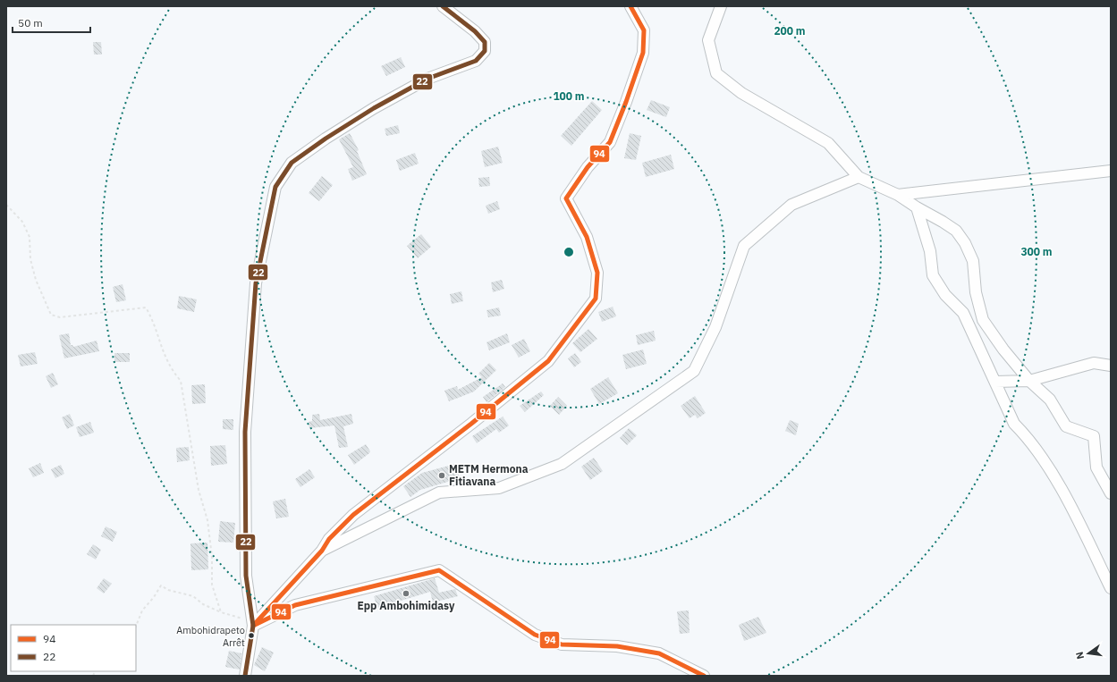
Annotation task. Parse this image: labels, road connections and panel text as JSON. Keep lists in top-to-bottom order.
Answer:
{
  "places": ["METM Hermona Fitiavana", "Epp Ambohimidasy", "Ambohidrapeto Arrêt"],
  "lines": ["transit line 94", "transit line 22"],
  "legend": ["94", "22"],
  "scale_bar": "50 m",
  "north": "left",
  "rings": ["200 m", "100 m", "300 m"]
}
